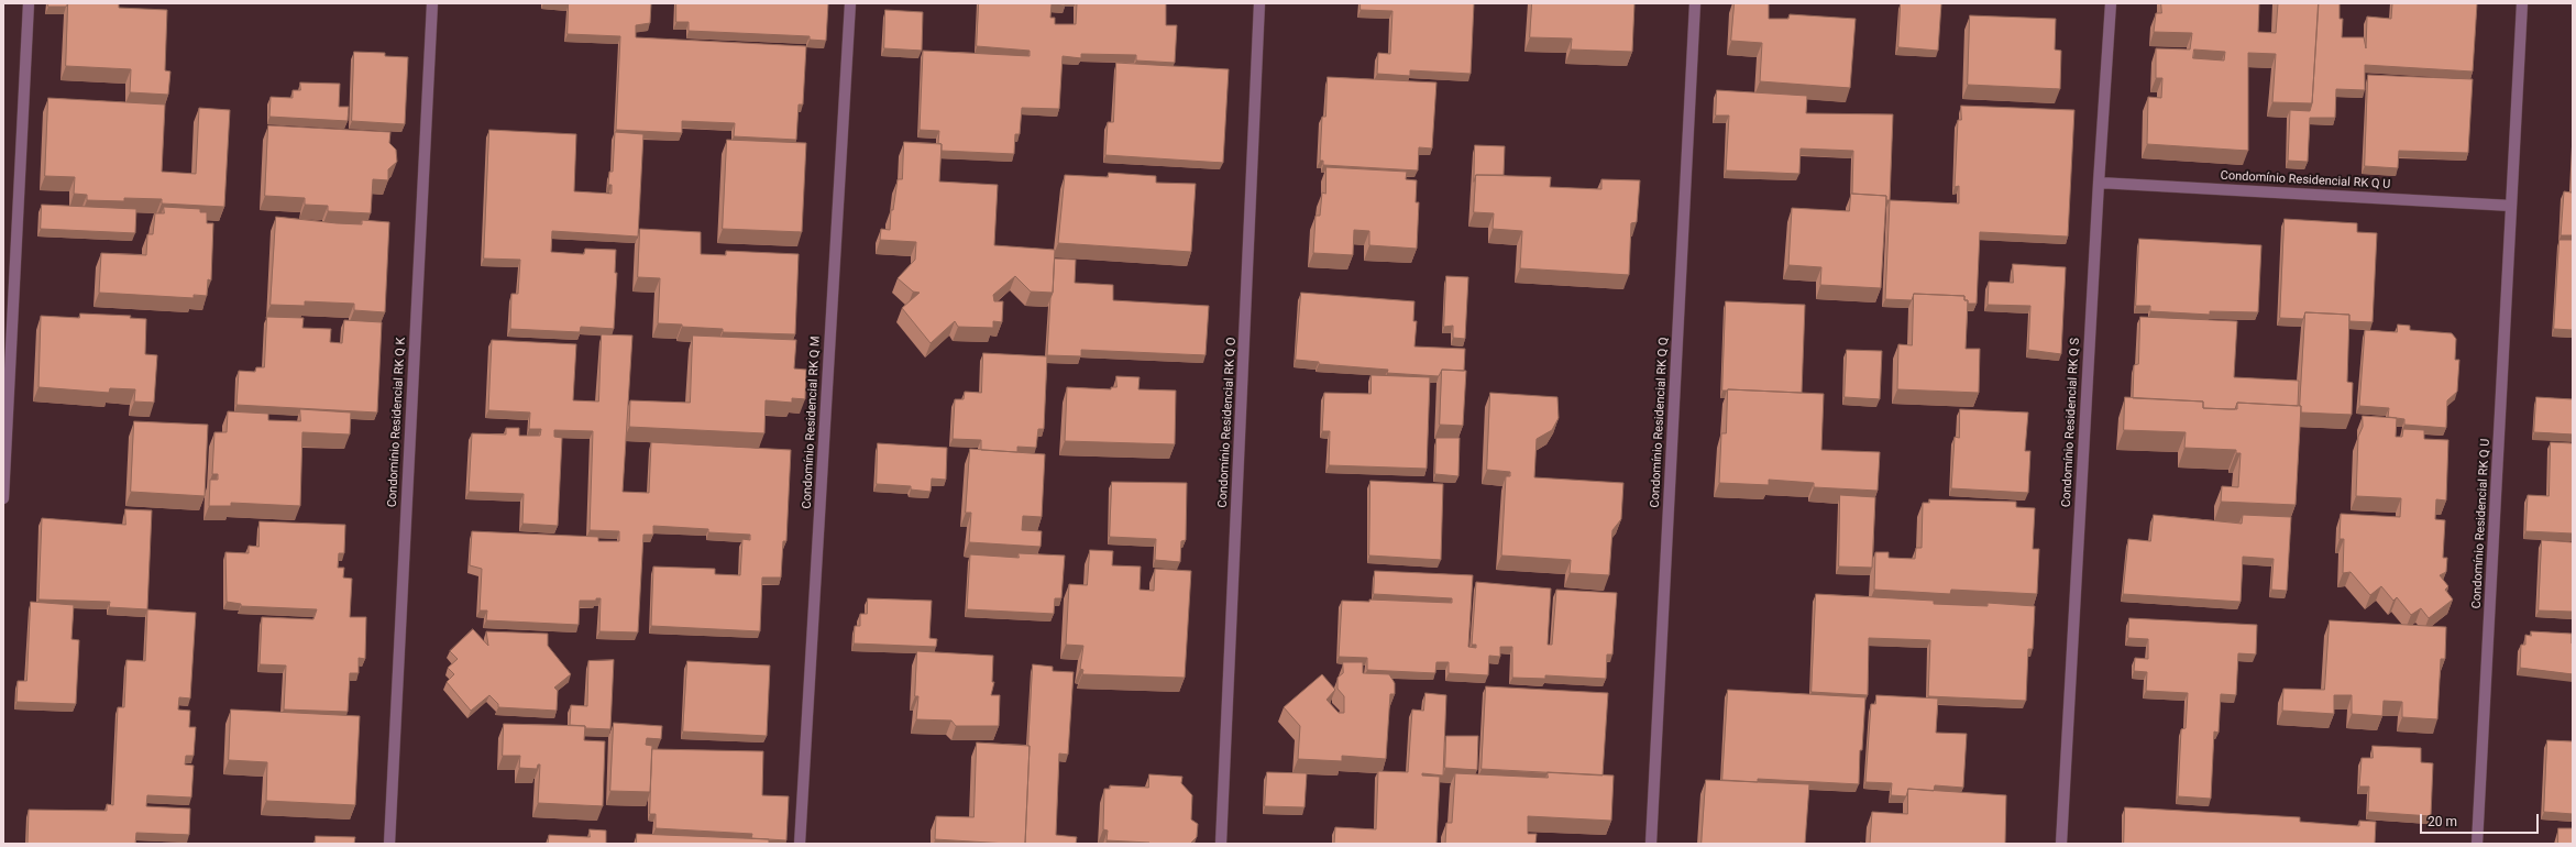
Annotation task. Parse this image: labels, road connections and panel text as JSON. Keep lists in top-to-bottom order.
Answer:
{
  "streets": {
    "street": [
      "Condomínio Residencial RK Q U",
      "Condomínio Residencial RK Q K",
      "Condomínio Residencial RK Q M",
      "Condomínio Residencial RK Q O",
      "Condomínio Residencial RK Q Q",
      "Condomínio Residencial RK Q S"
    ]
  },
  "crossings": [
    ["Condomínio Residencial RK Q U", "Condomínio Residencial RK Q S"]
  ],
  "scale_bar": "20 m"
}
